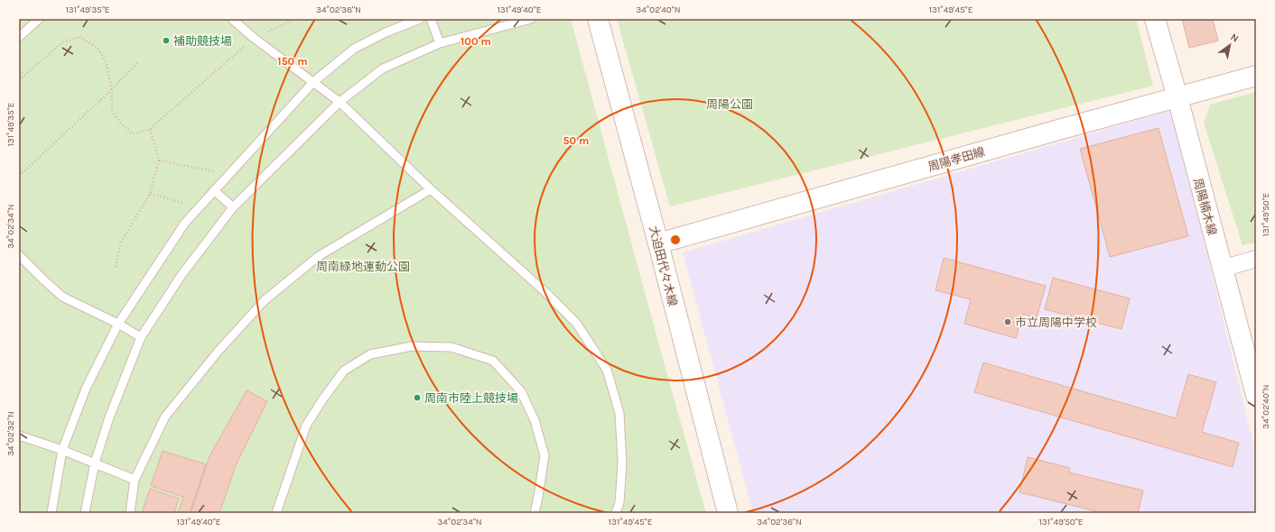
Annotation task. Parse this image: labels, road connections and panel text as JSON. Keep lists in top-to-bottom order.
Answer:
{
  "streets": {
    "street": ["周陽孝田線", "周陽楠木線", "大迫田代々木線"]
  },
  "crossings": [
    ["周陽孝田線", "周陽楠木線"],
    ["周陽孝田線", "大迫田代々木線"]
  ],
  "parks": ["周陽公園", "周南緑地運動公園"],
  "places": ["補助競技場", "市立周陽中学校", "周南市陸上競技場"],
  "north": "top right",
  "coordinates": [
    "131°49'35\"E",
    "34°02'38\"N",
    "131°49'40\"E",
    "34°02'40\"N",
    "131°49'45\"E",
    "131°49'50\"E",
    "34°02'34\"N",
    "34°02'32\"N",
    "34°02'36\"N"
  ],
  "rings": ["100 m", "150 m", "50 m"]
}
